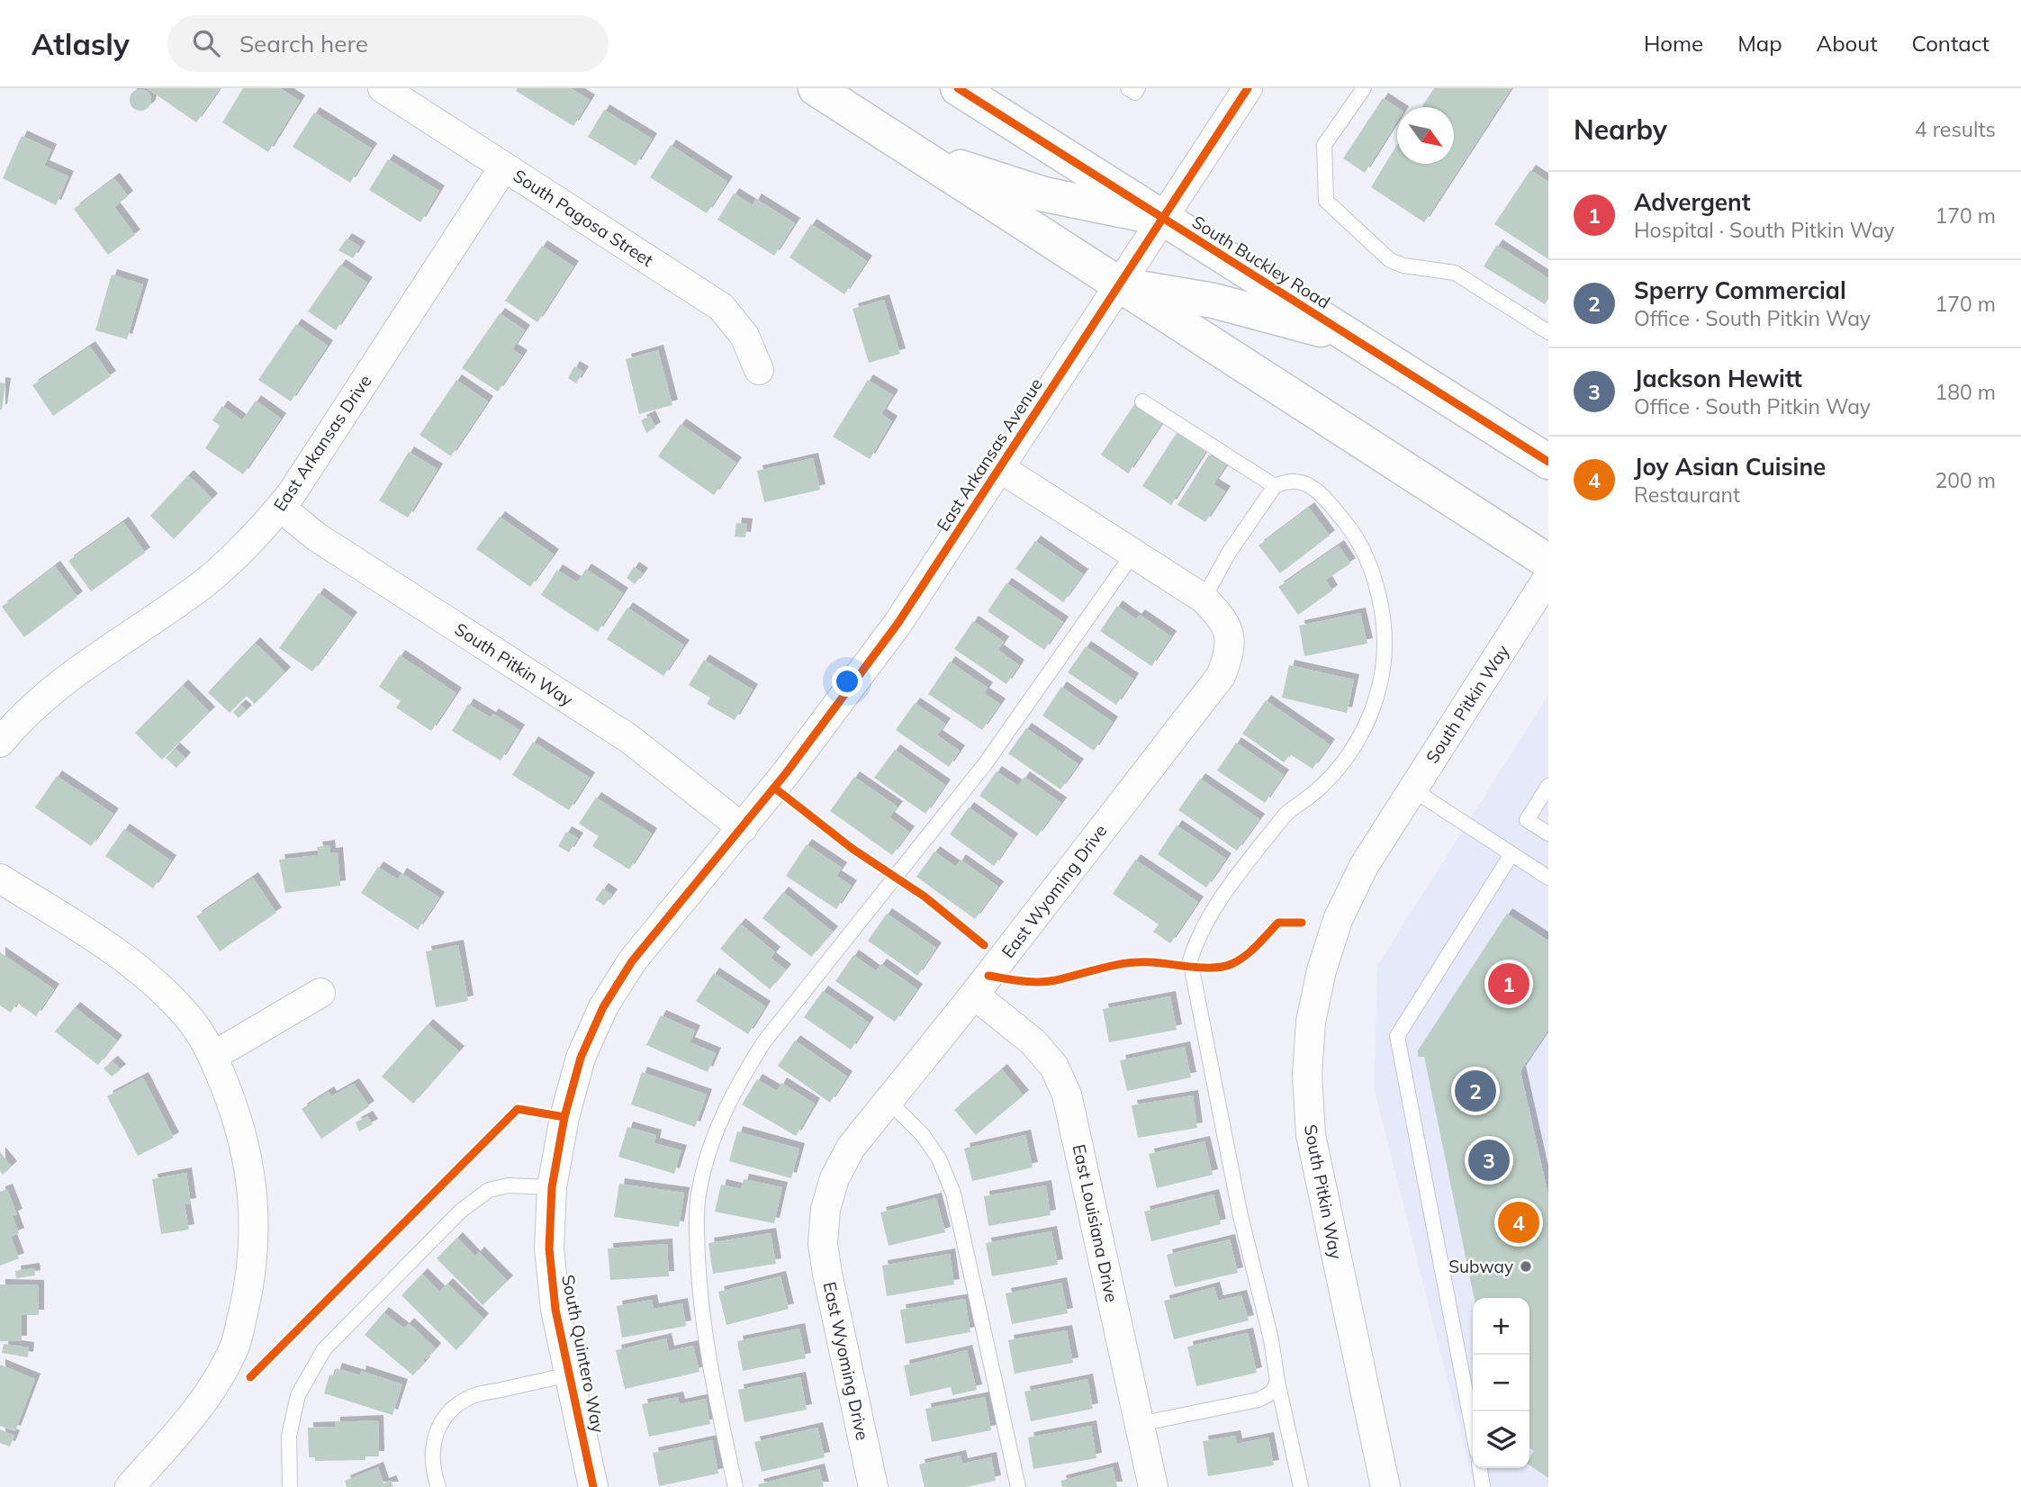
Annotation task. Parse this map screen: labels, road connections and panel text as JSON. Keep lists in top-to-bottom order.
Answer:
{
  "streets": {
    "main road": ["South Buckley Road"],
    "street": [
      "South Pagosa Street",
      "East Arkansas Drive",
      "East Arkansas Avenue",
      "South Pitkin Way",
      "East Wyoming Drive",
      "East Louisiana Drive",
      "South Quintero Way"
    ]
  },
  "crossings": [
    ["South Pagosa Street", "East Arkansas Drive"],
    ["South Buckley Road", "East Arkansas Avenue"],
    ["East Arkansas Drive", "South Pitkin Way"],
    ["East Arkansas Avenue", "South Pitkin Way"],
    ["East Arkansas Avenue", "East Wyoming Drive"],
    ["East Arkansas Avenue", "South Quintero Way"],
    ["South Pitkin Way", "South Quintero Way"],
    ["East Wyoming Drive", "East Louisiana Drive"]
  ],
  "places": ["Subway"],
  "north": "bottom right",
  "page": {
    "header": "Atlasly",
    "search": "Search here",
    "nav": [
      "Home",
      "Map",
      "About",
      "Contact"
    ],
    "heading": ["Nearby", "4 results"],
    "list": [
      {
        "mark": "1",
        "name": "Advergent",
        "note": "Hospital · South Pitkin Way",
        "value": "170 m"
      },
      {
        "mark": "2",
        "name": "Sperry Commercial",
        "note": "Office · South Pitkin Way",
        "value": "170 m"
      },
      {
        "mark": "3",
        "name": "Jackson Hewitt",
        "note": "Office · South Pitkin Way",
        "value": "180 m"
      },
      {
        "mark": "4",
        "name": "Joy Asian Cuisine",
        "note": "Restaurant",
        "value": "200 m"
      }
    ],
    "pins": [
      "1",
      "2",
      "3",
      "4"
    ],
    "map_buttons": ["+", "−"]
  }
}
